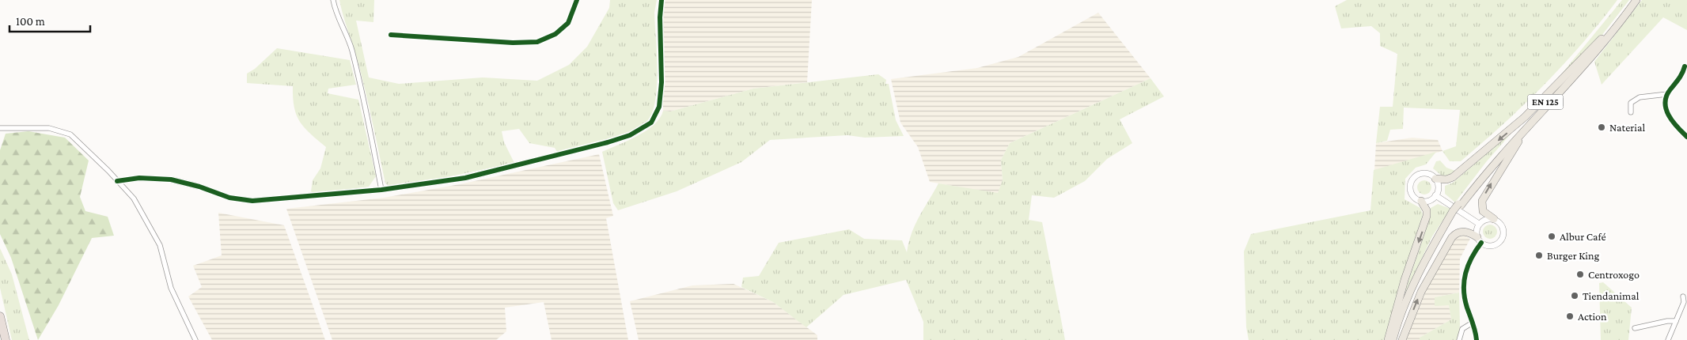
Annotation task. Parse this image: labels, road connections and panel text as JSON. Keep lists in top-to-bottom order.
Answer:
{
  "streets": {
    "main road": ["EN 125"]
  },
  "places": [
    "Naterial",
    "Albur Café",
    "Burger King",
    "Centroxogo",
    "Tiendanimal",
    "Action"
  ],
  "scale_bar": "100 m"
}
